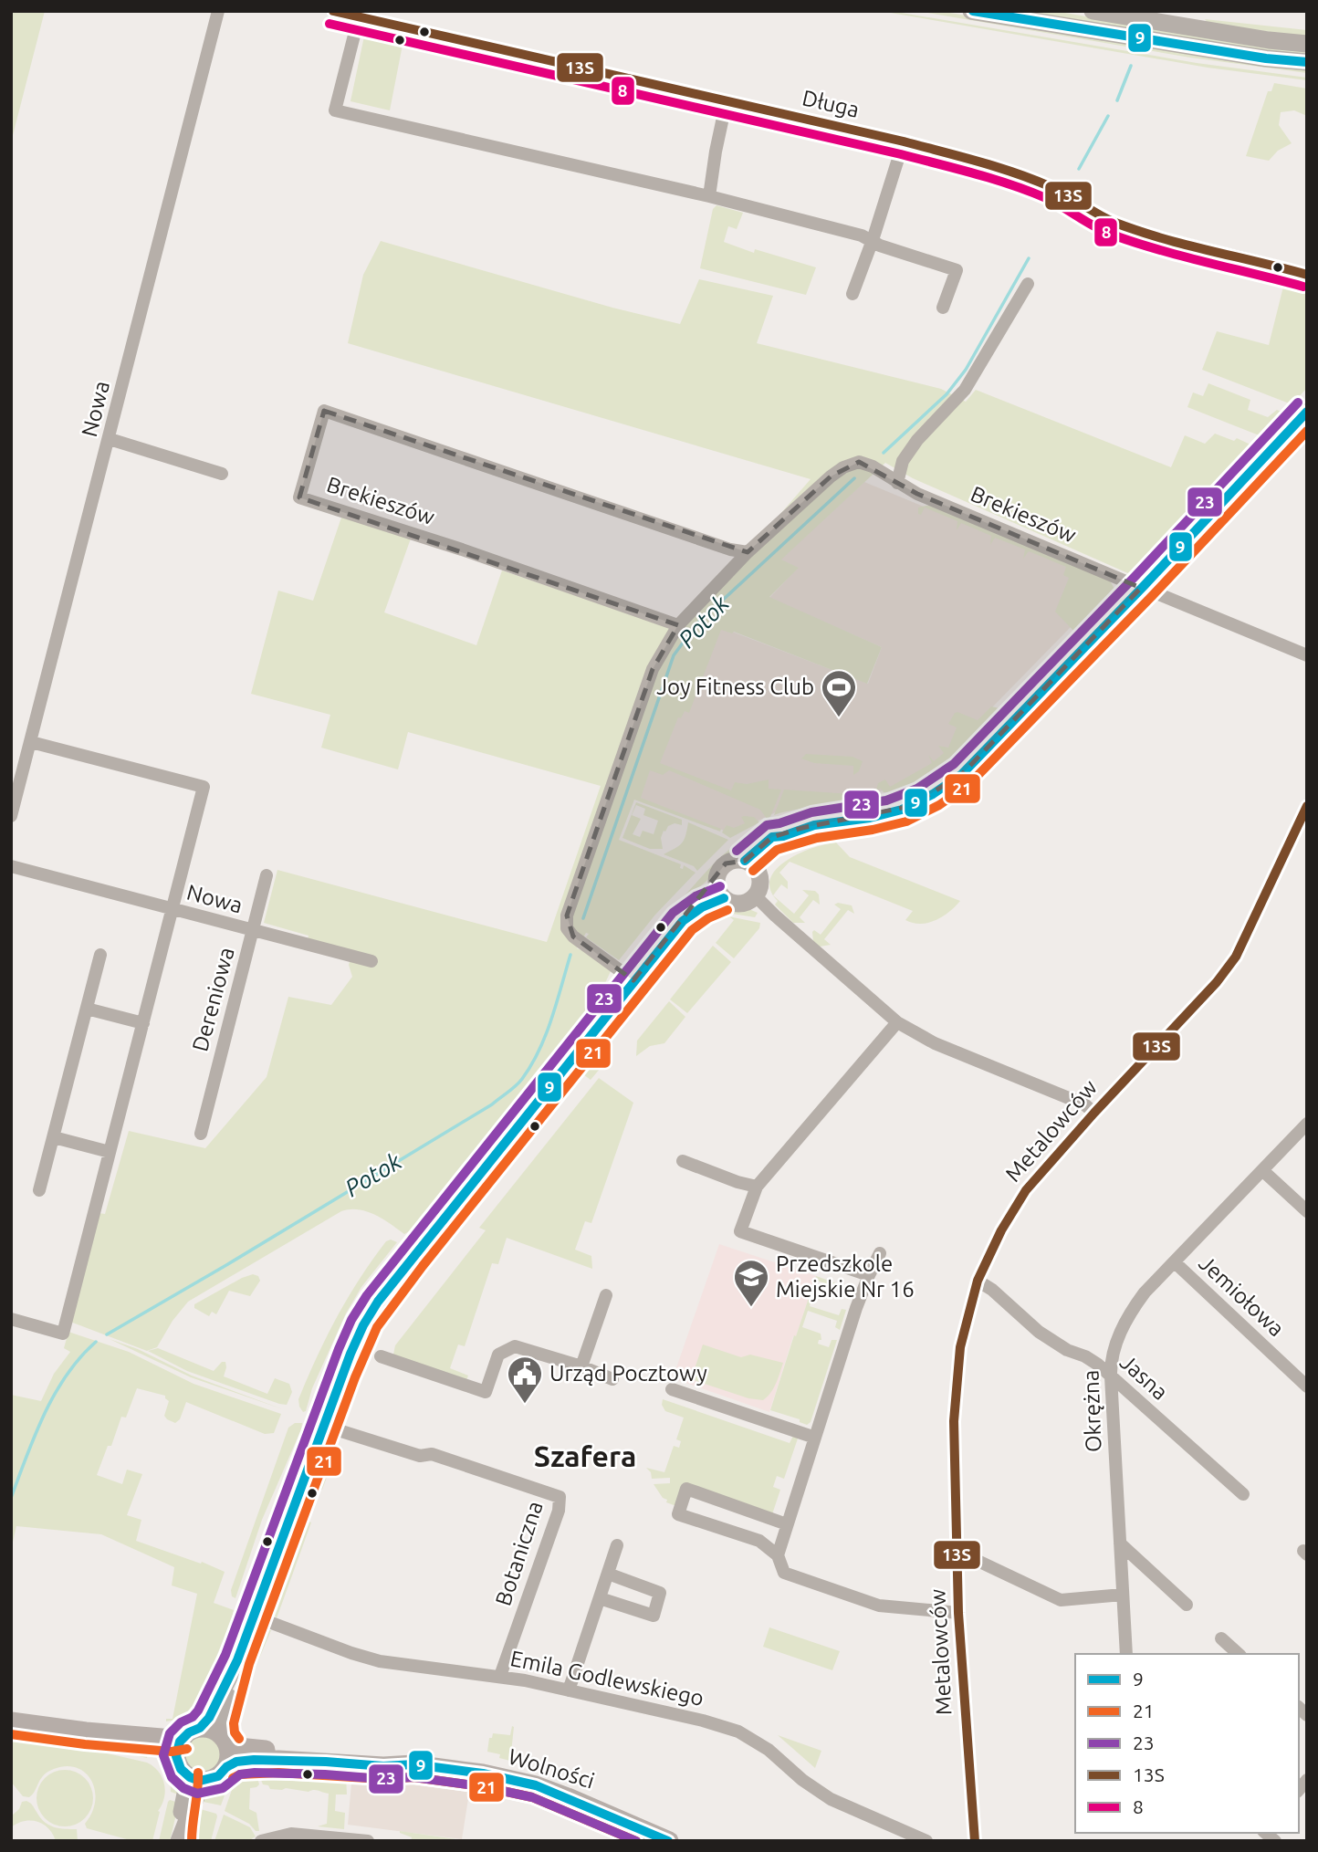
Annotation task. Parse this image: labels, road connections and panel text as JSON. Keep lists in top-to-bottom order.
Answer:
{
  "streets": {
    "main road": ["Wolności"],
    "street": [
      "Długa",
      "Nowa",
      "Brekieszów",
      "Dereniowa",
      "Metalowców",
      "Jemiołowa",
      "Jasna",
      "Okrężna",
      "Botaniczna",
      "Emila Godlewskiego"
    ]
  },
  "crossings": [
    ["Nowa", "Dereniowa"],
    ["Metalowców", "Jasna"],
    ["Jemiołowa", "Okrężna"],
    ["Jasna", "Okrężna"],
    ["Botaniczna", "Emila Godlewskiego"]
  ],
  "districts": ["Szafera"],
  "water": ["Potok"],
  "places": {
    "sports": ["Joy Fitness Club"],
    "school or university": ["Przedszkole Miejskie Nr 16"],
    "public building": ["Urząd Pocztowy"]
  },
  "lines": [
    "transit line 9",
    "transit line 13S",
    "transit line 8",
    "transit line 23",
    "transit line 21"
  ],
  "legend": [
    "9",
    "21",
    "23",
    "13S",
    "8"
  ]
}
